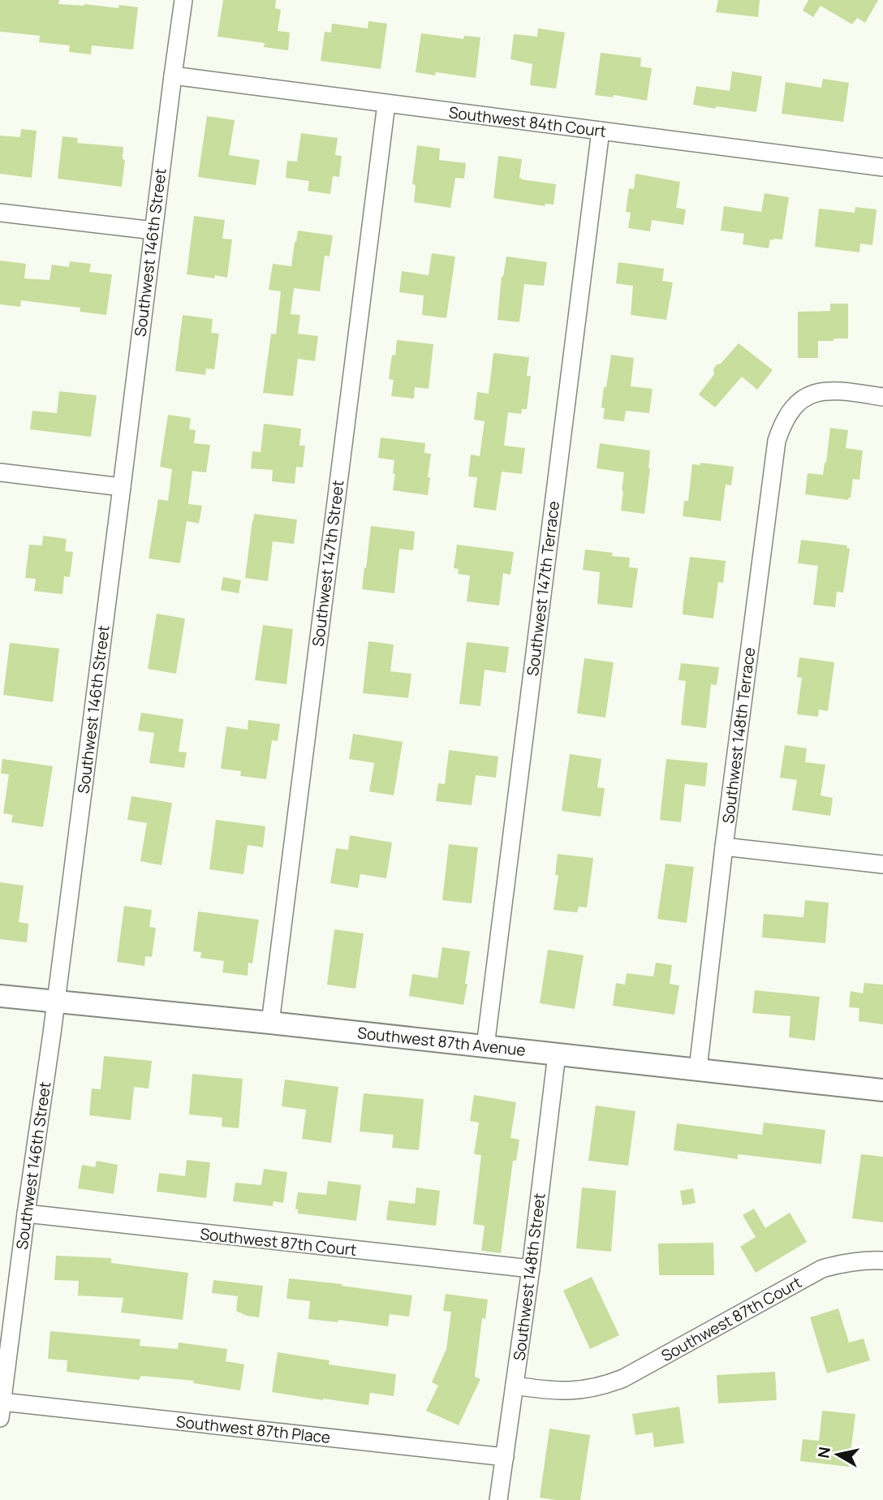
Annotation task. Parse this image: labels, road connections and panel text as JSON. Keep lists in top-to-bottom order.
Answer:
{
  "streets": {
    "street": [
      "Southwest 84th Court",
      "Southwest 146th Street",
      "Southwest 147th Street",
      "Southwest 147th Terrace",
      "Southwest 148th Terrace",
      "Southwest 87th Avenue",
      "Southwest 87th Court",
      "Southwest 148th Street",
      "Southwest 87th Place"
    ]
  },
  "crossings": [
    ["Southwest 84th Court", "Southwest 146th Street"],
    ["Southwest 84th Court", "Southwest 147th Street"],
    ["Southwest 84th Court", "Southwest 147th Terrace"],
    ["Southwest 146th Street", "Southwest 87th Avenue"],
    ["Southwest 146th Street", "Southwest 87th Court"],
    ["Southwest 146th Street", "Southwest 87th Place"],
    ["Southwest 147th Street", "Southwest 87th Avenue"],
    ["Southwest 147th Terrace", "Southwest 87th Avenue"],
    ["Southwest 148th Terrace", "Southwest 87th Avenue"],
    ["Southwest 87th Avenue", "Southwest 148th Street"],
    ["Southwest 87th Court", "Southwest 148th Street"],
    ["Southwest 148th Street", "Southwest 87th Place"]
  ],
  "north": "left"
}
